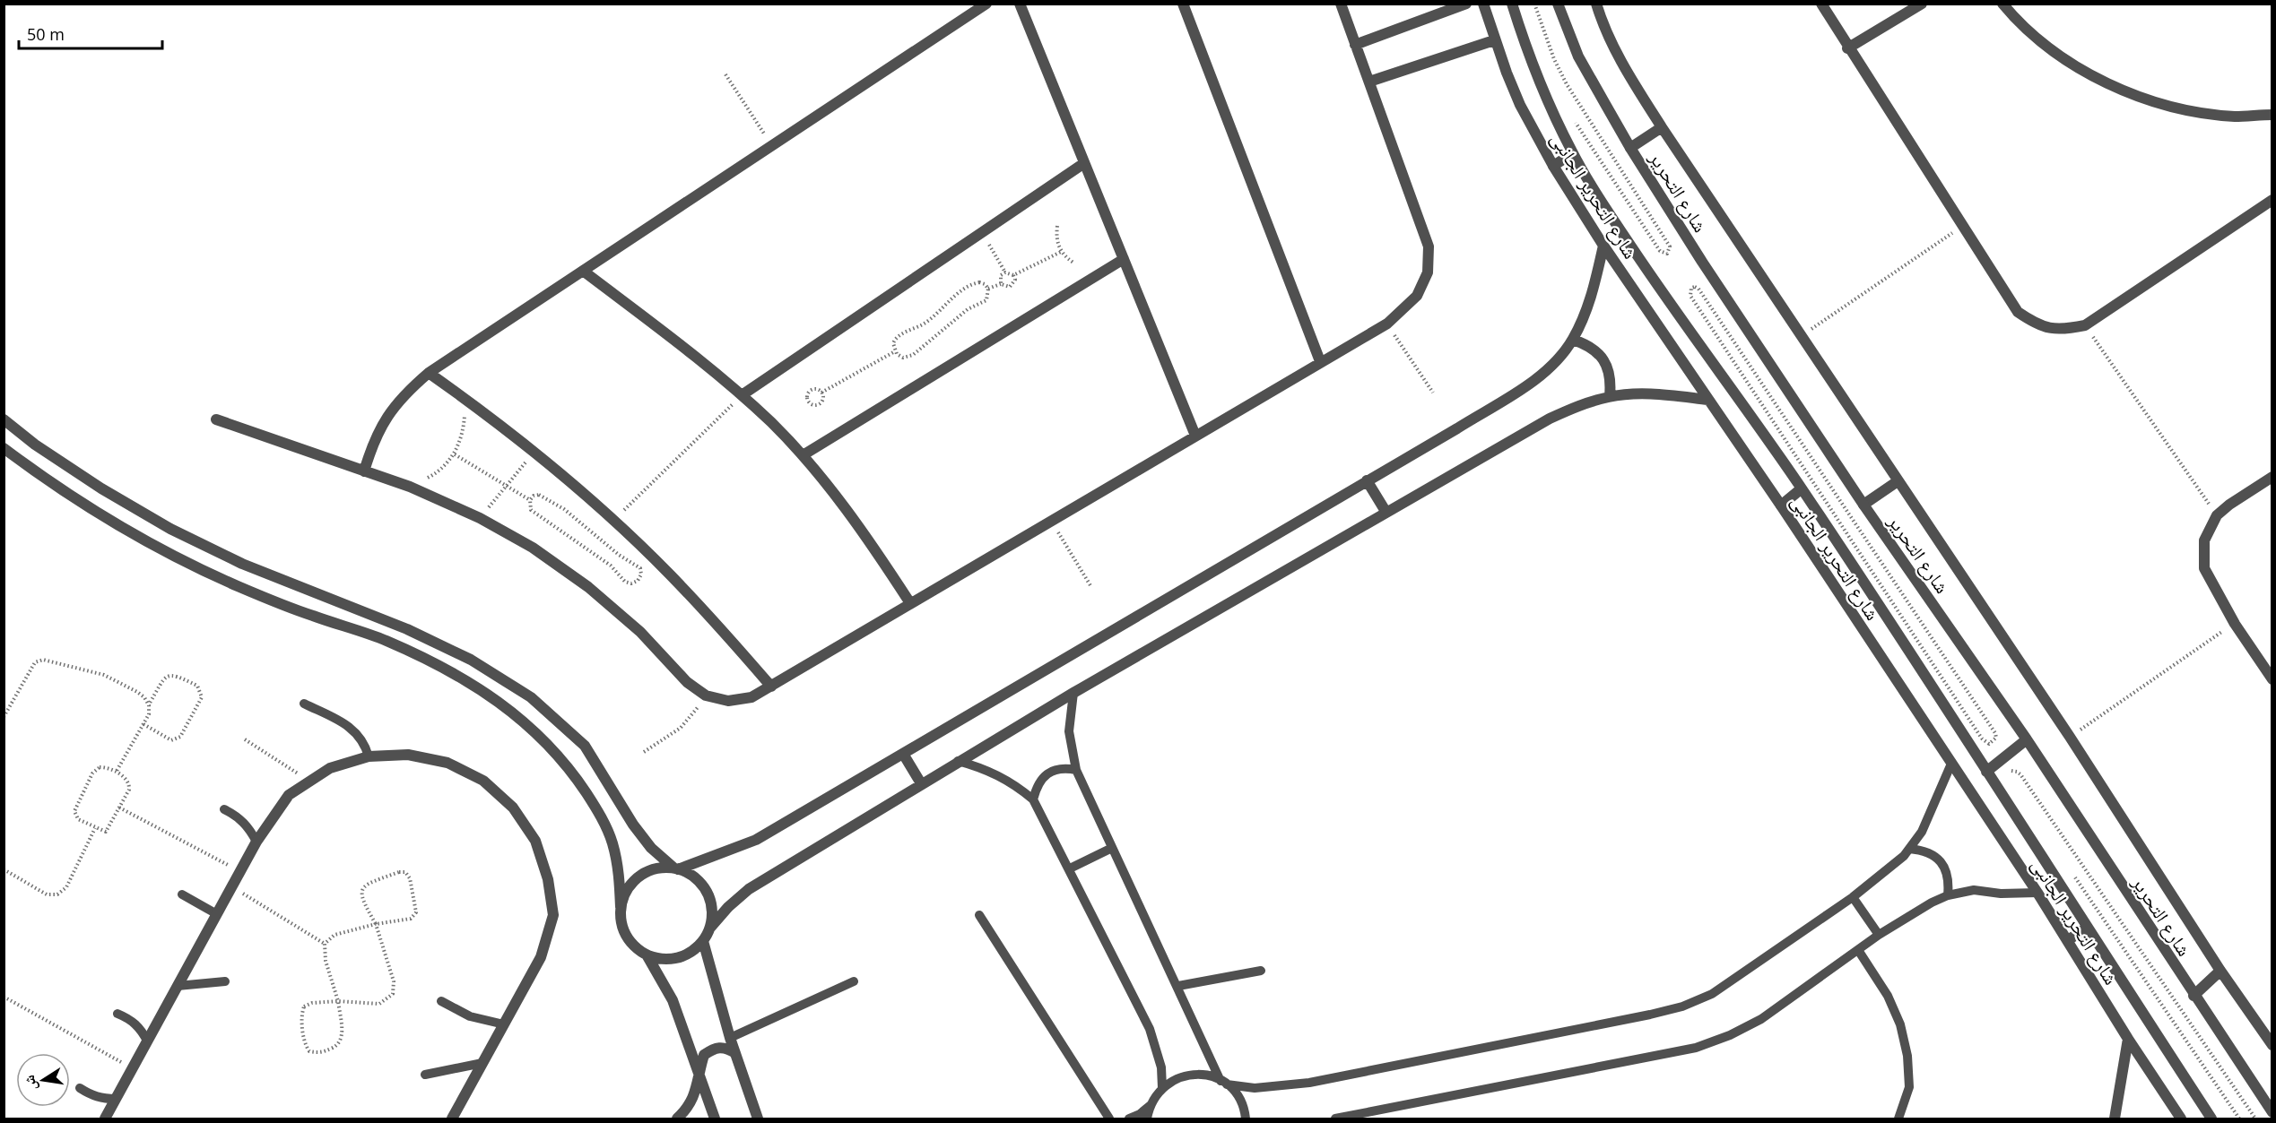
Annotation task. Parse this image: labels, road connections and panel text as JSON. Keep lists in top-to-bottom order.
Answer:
{
  "streets": {
    "street": ["شارع التحرير", "شارع التحرير الجانبى"]
  },
  "scale_bar": "50 m",
  "north": "left"
}
